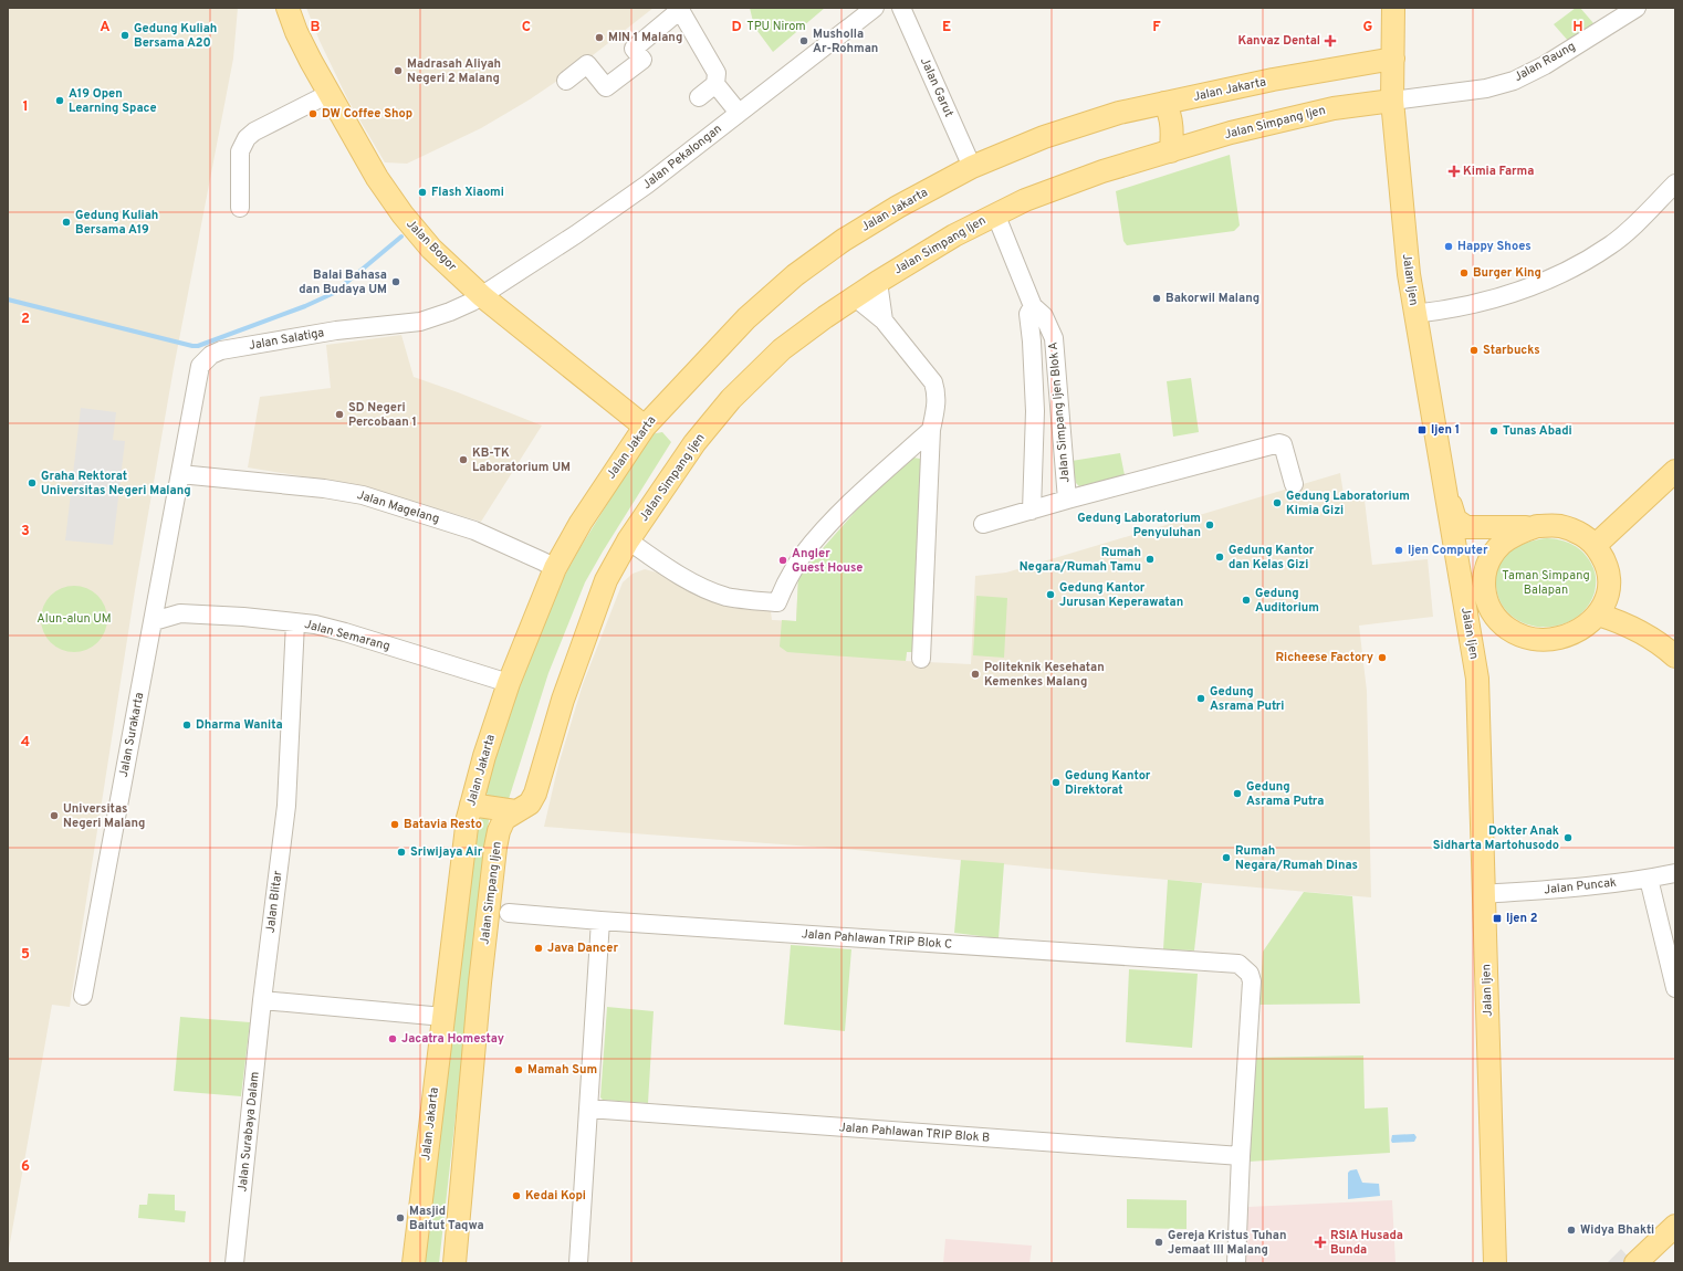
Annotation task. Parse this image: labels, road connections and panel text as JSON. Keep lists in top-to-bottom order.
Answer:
{
  "streets": {
    "main road": [
      "Jalan Jakarta",
      "Jalan Simpang Ijen",
      "Jalan Bogor",
      "Jalan Ijen"
    ],
    "street": [
      "Jalan Raung",
      "Jalan Garut",
      "Jalan Pekalongan",
      "Jalan Salatiga",
      "Jalan Simpang Ijen Blok A",
      "Jalan Magelang",
      "Jalan Semarang",
      "Jalan Surakarta",
      "Jalan Puncak",
      "Jalan Blitar",
      "Jalan Pahlawan TRIP Blok C",
      "Jalan Surabaya Dalam",
      "Jalan Pahlawan TRIP Blok B"
    ]
  },
  "crossings": [
    ["Jalan Raung", "Jalan Simpang Ijen"],
    ["Jalan Raung", "Jalan Ijen"],
    ["Jalan Garut", "Jalan Jakarta"],
    ["Jalan Jakarta", "Jalan Bogor"],
    ["Jalan Jakarta", "Jalan Ijen"],
    ["Jalan Jakarta", "Jalan Magelang"],
    ["Jalan Jakarta", "Jalan Semarang"],
    ["Jalan Simpang Ijen", "Jalan Ijen"],
    ["Jalan Simpang Ijen", "Jalan Simpang Ijen Blok A"],
    ["Jalan Pekalongan", "Jalan Bogor"],
    ["Jalan Pekalongan", "Jalan Salatiga"],
    ["Jalan Bogor", "Jalan Salatiga"],
    ["Jalan Ijen", "Jalan Puncak"],
    ["Jalan Salatiga", "Jalan Magelang"],
    ["Jalan Salatiga", "Jalan Surakarta"],
    ["Jalan Magelang", "Jalan Surakarta"],
    ["Jalan Semarang", "Jalan Surakarta"],
    ["Jalan Semarang", "Jalan Blitar"],
    ["Jalan Blitar", "Jalan Surabaya Dalam"],
    ["Jalan Pahlawan TRIP Blok C", "Jalan Pahlawan TRIP Blok B"]
  ],
  "parks": ["TPU Nirom", "Taman Simpang Balapan", "Alun-alun UM"],
  "places": {
    "other": [
      "Gedung Kuliah Bersama A20",
      "MIN 1 Malang",
      "Musholla Ar-Rohman",
      "Madrasah Aliyah Negeri 2 Malang",
      "A19 Open Learning Space",
      "DW Coffee Shop",
      "Flash Xiaomi",
      "Gedung Kuliah Bersama A19",
      "Happy Shoes",
      "Burger King",
      "Balai Bahasa dan Budaya UM",
      "Bakorwil Malang",
      "Starbucks",
      "SD Negeri Percobaan 1",
      "Tunas Abadi",
      "KB-TK Laboratorium UM",
      "Graha Rektorat Universitas Negeri Malang",
      "Gedung Laboratorium Kimia Gizi",
      "Gedung Laboratorium Penyuluhan",
      "Ijen Computer",
      "Gedung Kantor dan Kelas Gizi",
      "Rumah Negara/Rumah Tamu",
      "Angler Guest House",
      "Gedung Kantor Jurusan Keperawatan",
      "Gedung Auditorium",
      "Richeese Factory",
      "Politeknik Kesehatan Kemenkes Malang",
      "Gedung Asrama Putri",
      "Dharma Wanita",
      "Gedung Kantor Direktorat",
      "Gedung Asrama Putra",
      "Universitas Negeri Malang",
      "Batavia Resto",
      "Dokter Anak Sidharta Martohusodo",
      "Sriwijaya Air",
      "Rumah Negara/Rumah Dinas",
      "Java Dancer",
      "Jacatra Homestay",
      "Mamah Sum",
      "Kedai Kopi",
      "Masjid Baitut Taqwa",
      "Widya Bhakti",
      "Gereja Kristus Tuhan Jemaat III Malang"
    ],
    "health": ["Kanvaz Dental", "Kimia Farma", "RSIA Husada Bunda"],
    "transit": ["Ijen 1", "Ijen 2"]
  },
  "grid": {
    "columns": [
      "A",
      "B",
      "C",
      "D",
      "E",
      "F",
      "G",
      "H"
    ],
    "rows": [
      "1",
      "2",
      "3",
      "4",
      "5",
      "6"
    ]
  }
}
